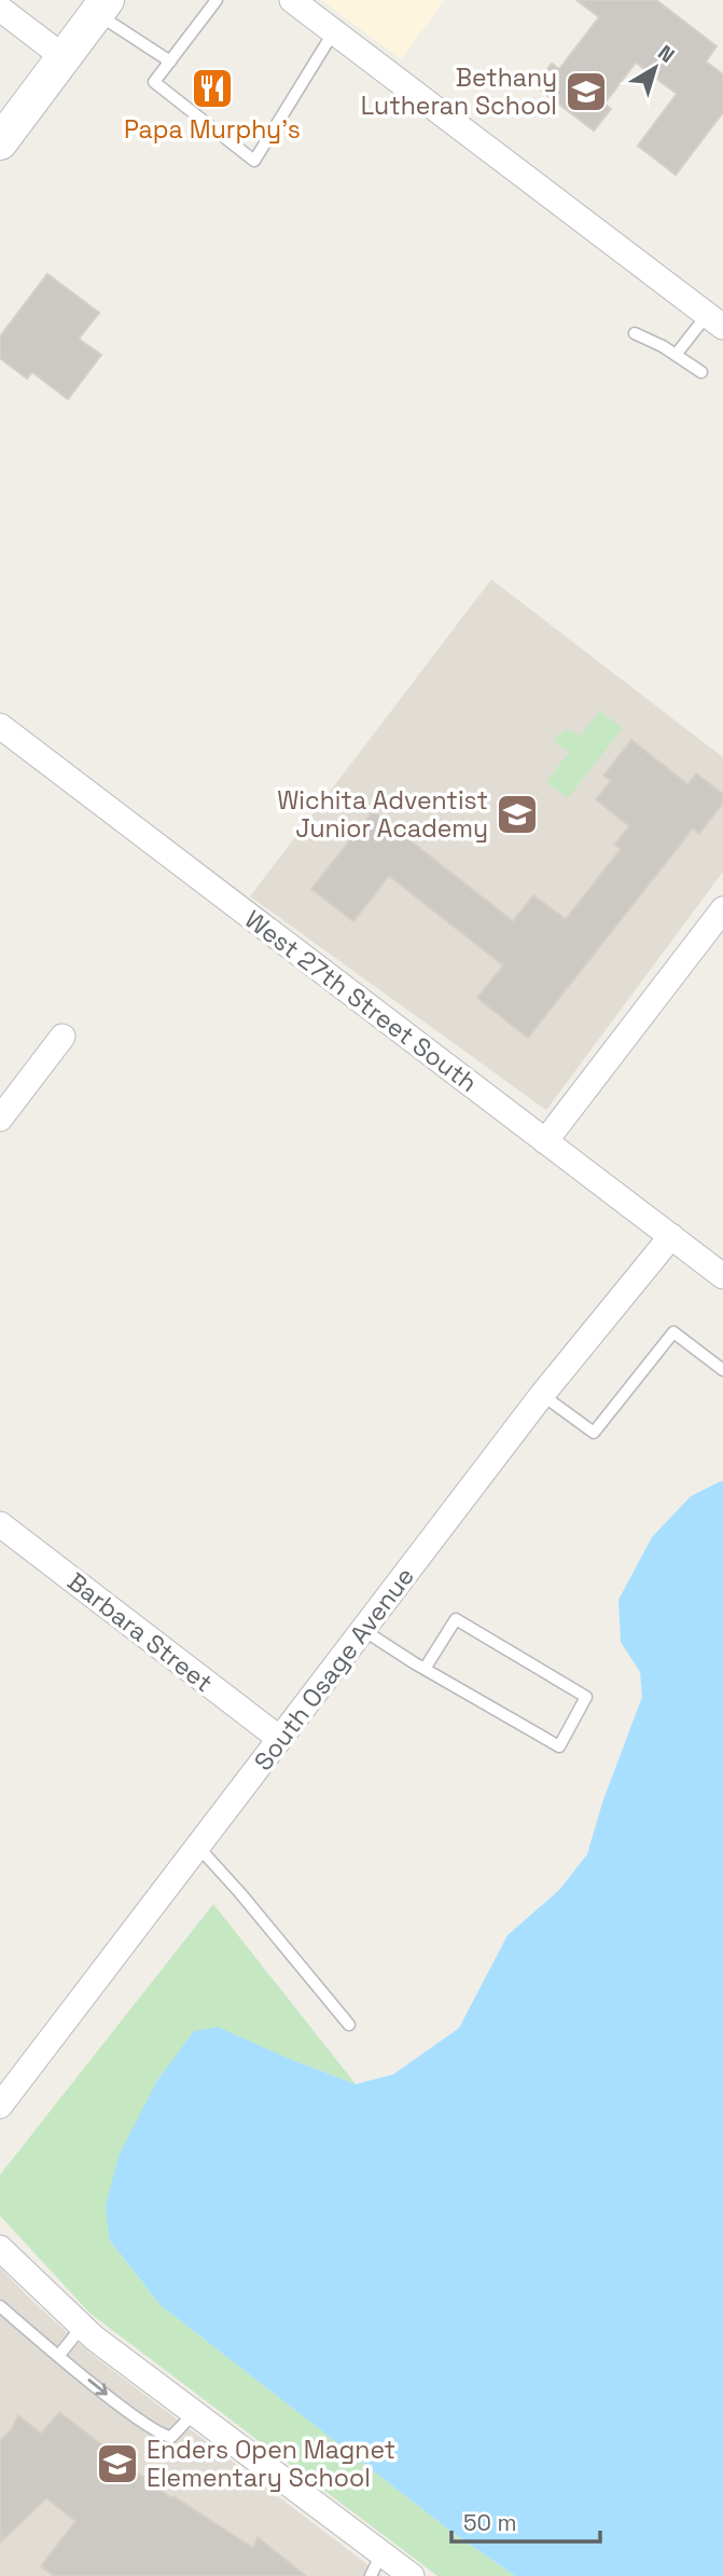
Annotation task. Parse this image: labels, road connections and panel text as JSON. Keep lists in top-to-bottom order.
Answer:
{
  "streets": {
    "street": ["West 27th Street South", "Barbara Street", "South Osage Avenue"]
  },
  "crossings": [
    ["West 27th Street South", "South Osage Avenue"],
    ["Barbara Street", "South Osage Avenue"]
  ],
  "places": {
    "restaurant": ["Papa Murphy's"],
    "school or university": ["Bethany Lutheran School", "Wichita Adventist Junior Academy", "Enders Open Magnet Elementary School"]
  },
  "scale_bar": "50 m",
  "north": "top right"
}
